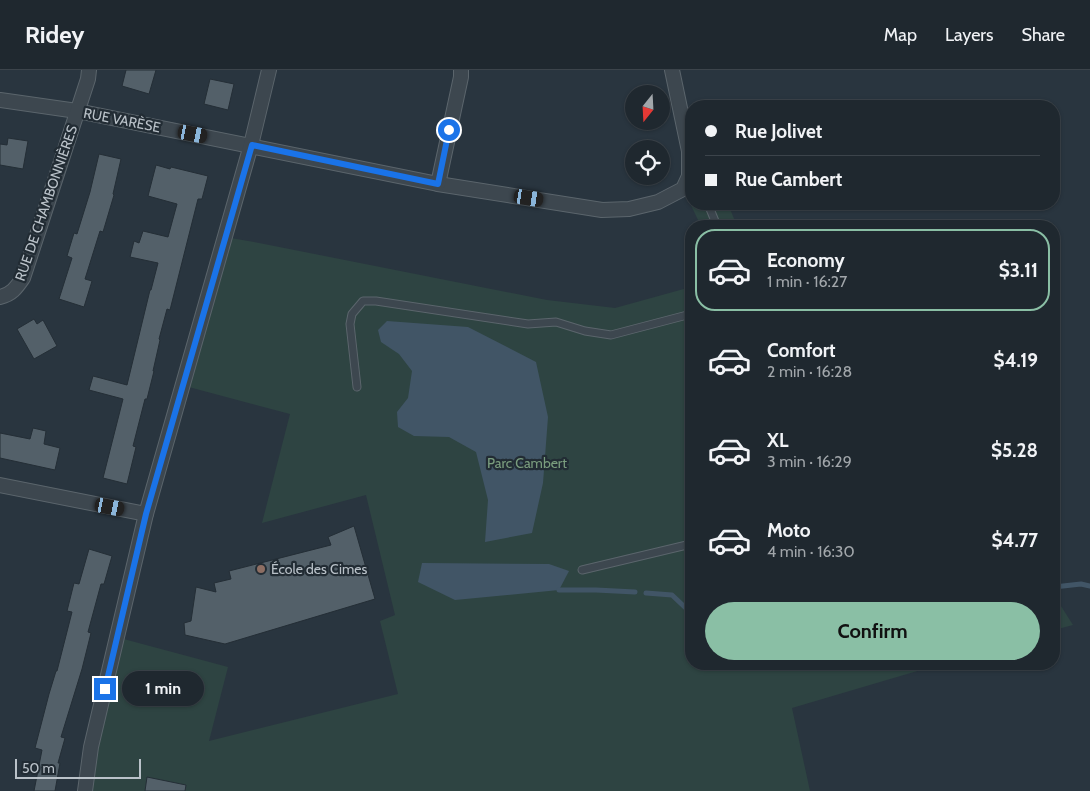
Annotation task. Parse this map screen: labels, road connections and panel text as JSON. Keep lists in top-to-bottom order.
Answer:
{
  "streets": {
    "street": ["RUE VARÈSE", "RUE DE CHAMBONNIÈRES"]
  },
  "crossings": [
    ["RUE VARÈSE", "RUE DE CHAMBONNIÈRES"]
  ],
  "parks": ["Parc Cambert"],
  "places": ["École des Cimes"],
  "scale_bar": "50 m",
  "north": "bottom",
  "page": {
    "header": "Ridey",
    "nav": ["Map", "Layers", "Share"],
    "banner": ["Rue Jolivet", "Rue Cambert"],
    "list": [
      {
        "name": "Economy",
        "note": "1 min · 16:27",
        "value": "$3.11"
      },
      {
        "name": "Comfort",
        "note": "2 min · 16:28",
        "value": "$4.19"
      },
      {
        "name": "XL",
        "note": "3 min · 16:29",
        "value": "$5.28"
      },
      {
        "name": "Moto",
        "note": "4 min · 16:30",
        "value": "$4.77"
      }
    ],
    "buttons": "Confirm",
    "bubble": "1 min",
    "scale": "50 m"
  }
}
